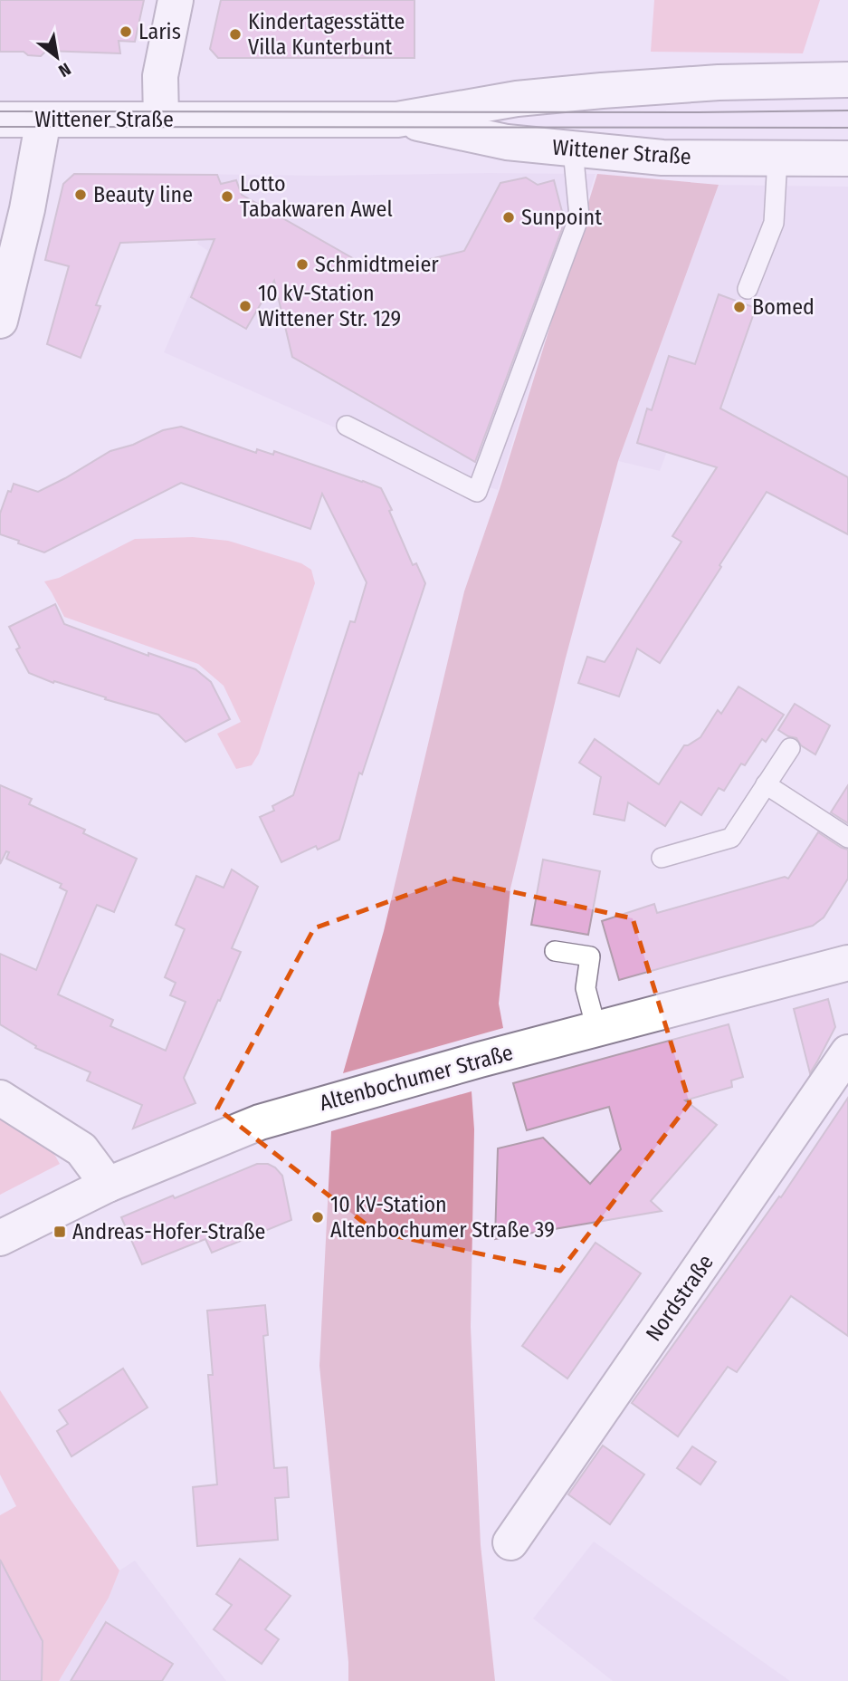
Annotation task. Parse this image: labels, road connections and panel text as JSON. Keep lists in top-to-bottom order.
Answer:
{
  "streets": {
    "street": ["Wittener Straße", "Altenbochumer Straße", "Nordstraße"]
  },
  "places": {
    "other": [
      "Laris",
      "Kindertagesstätte Villa Kunterbunt",
      "Beauty line",
      "Lotto Tabakwaren Awel",
      "Sunpoint",
      "Schmidtmeier",
      "10 kV-Station Wittener Str. 129",
      "Bomed",
      "10 kV-Station Altenbochumer Straße 39"
    ],
    "transit": ["Andreas-Hofer-Straße"]
  },
  "north": "bottom right"
}
